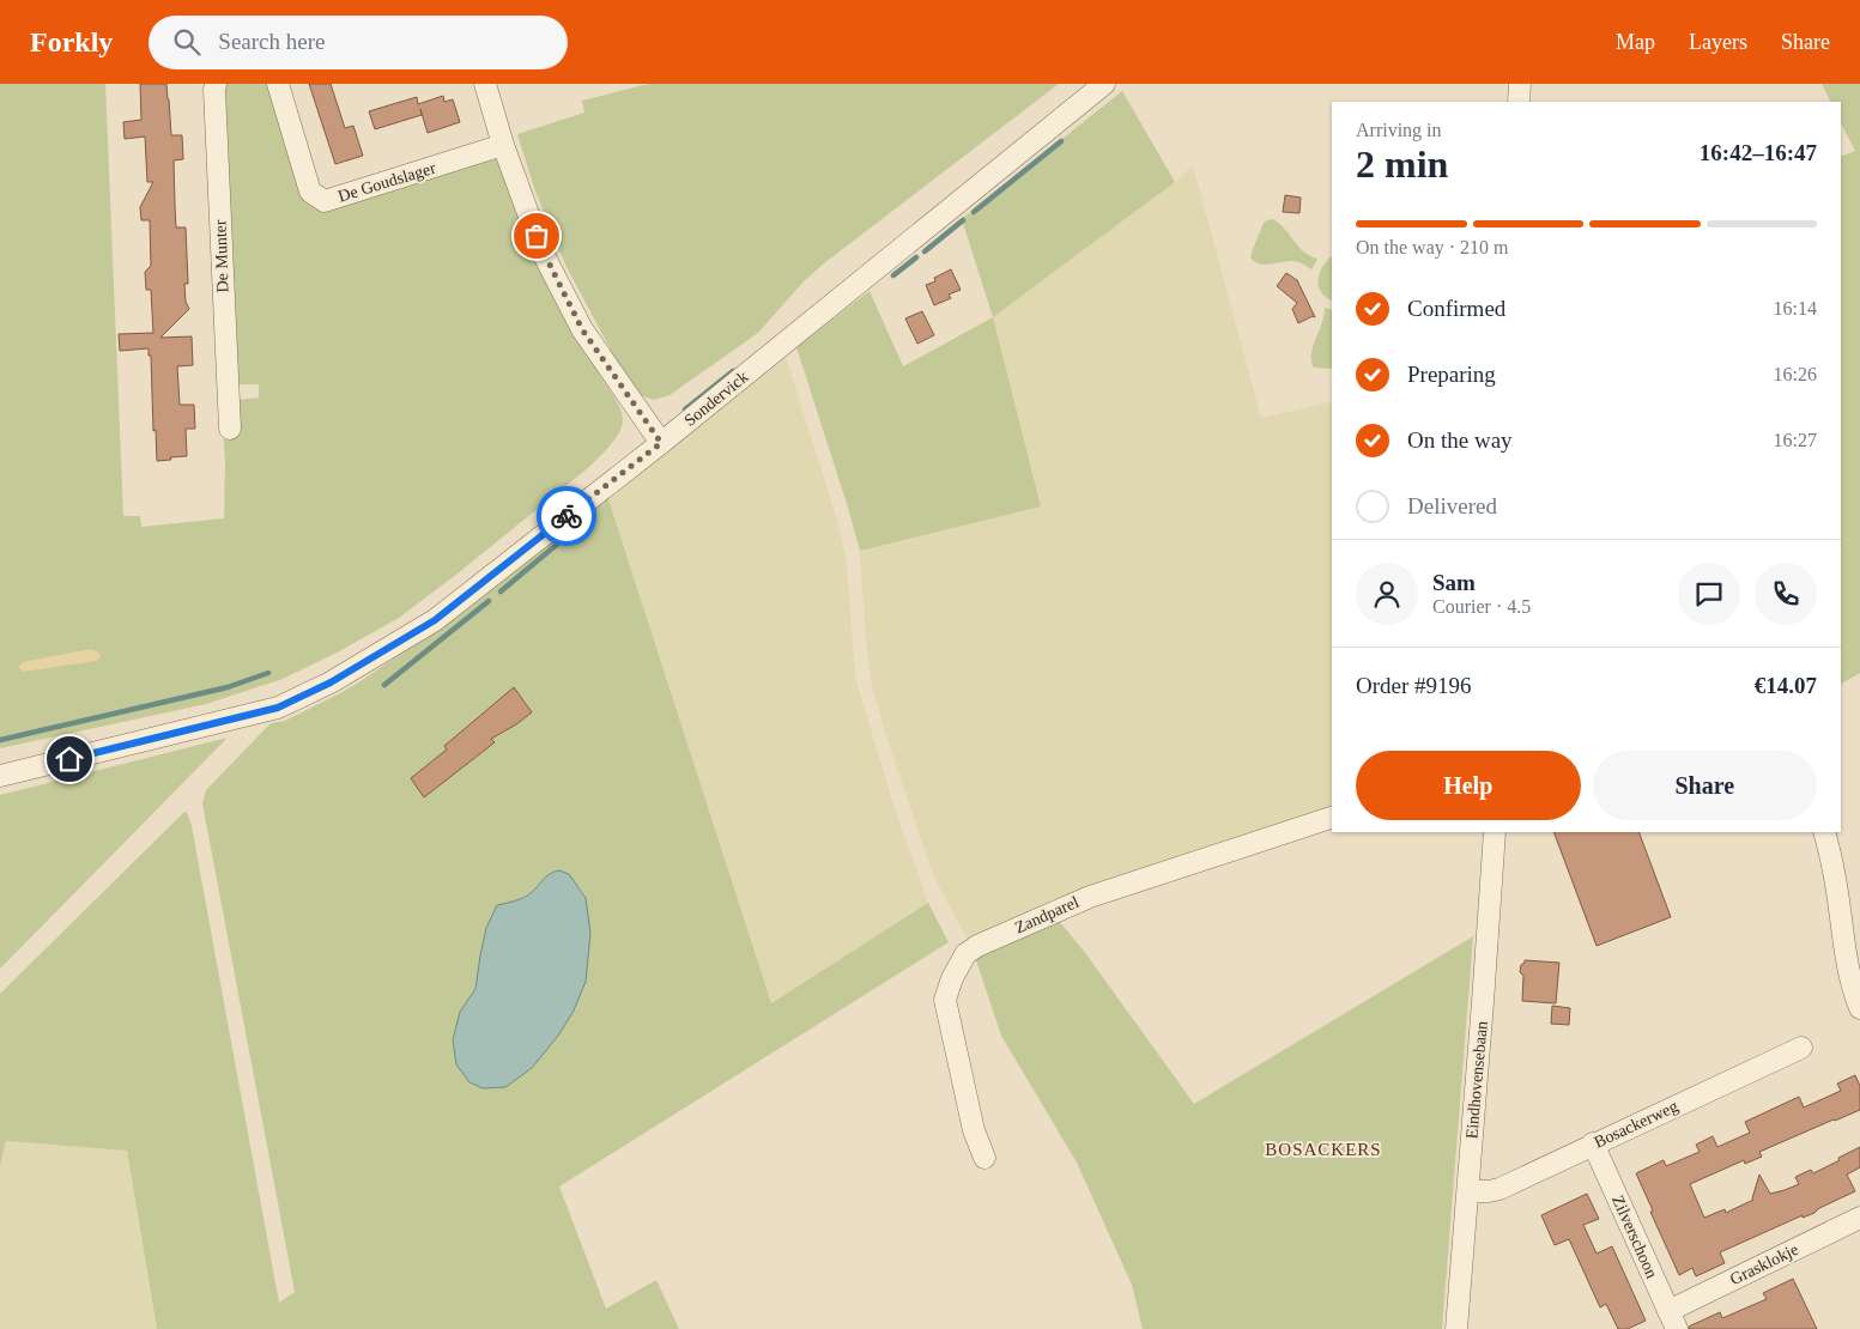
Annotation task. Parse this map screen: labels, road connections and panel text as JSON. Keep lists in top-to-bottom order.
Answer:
{
  "streets": {
    "street": [
      "De Goudslager",
      "De Munter",
      "Sondervick",
      "Zandparel",
      "Eindhovensebaan",
      "Bosackerweg",
      "Zilverschoon",
      "Grasklokje"
    ]
  },
  "crossings": [
    ["Eindhovensebaan", "Bosackerweg"],
    ["Bosackerweg", "Zilverschoon"],
    ["Zilverschoon", "Grasklokje"]
  ],
  "districts": ["BOSACKERS"],
  "page": {
    "header": "Forkly",
    "search": "Search here",
    "nav": ["Map", "Layers", "Share"],
    "heading": ["2 min", "Arriving in", "16:42–16:47"],
    "panel": [
      "Sam",
      "Courier · 4.5",
      "Order #9196",
      "€14.07"
    ],
    "bar": "On the way · 210 m",
    "list": [
      ["Confirmed", "16:14"],
      ["Preparing", "16:26"],
      ["On the way", "16:27"],
      "Delivered"
    ],
    "buttons": ["Help", "Share"]
  }
}
